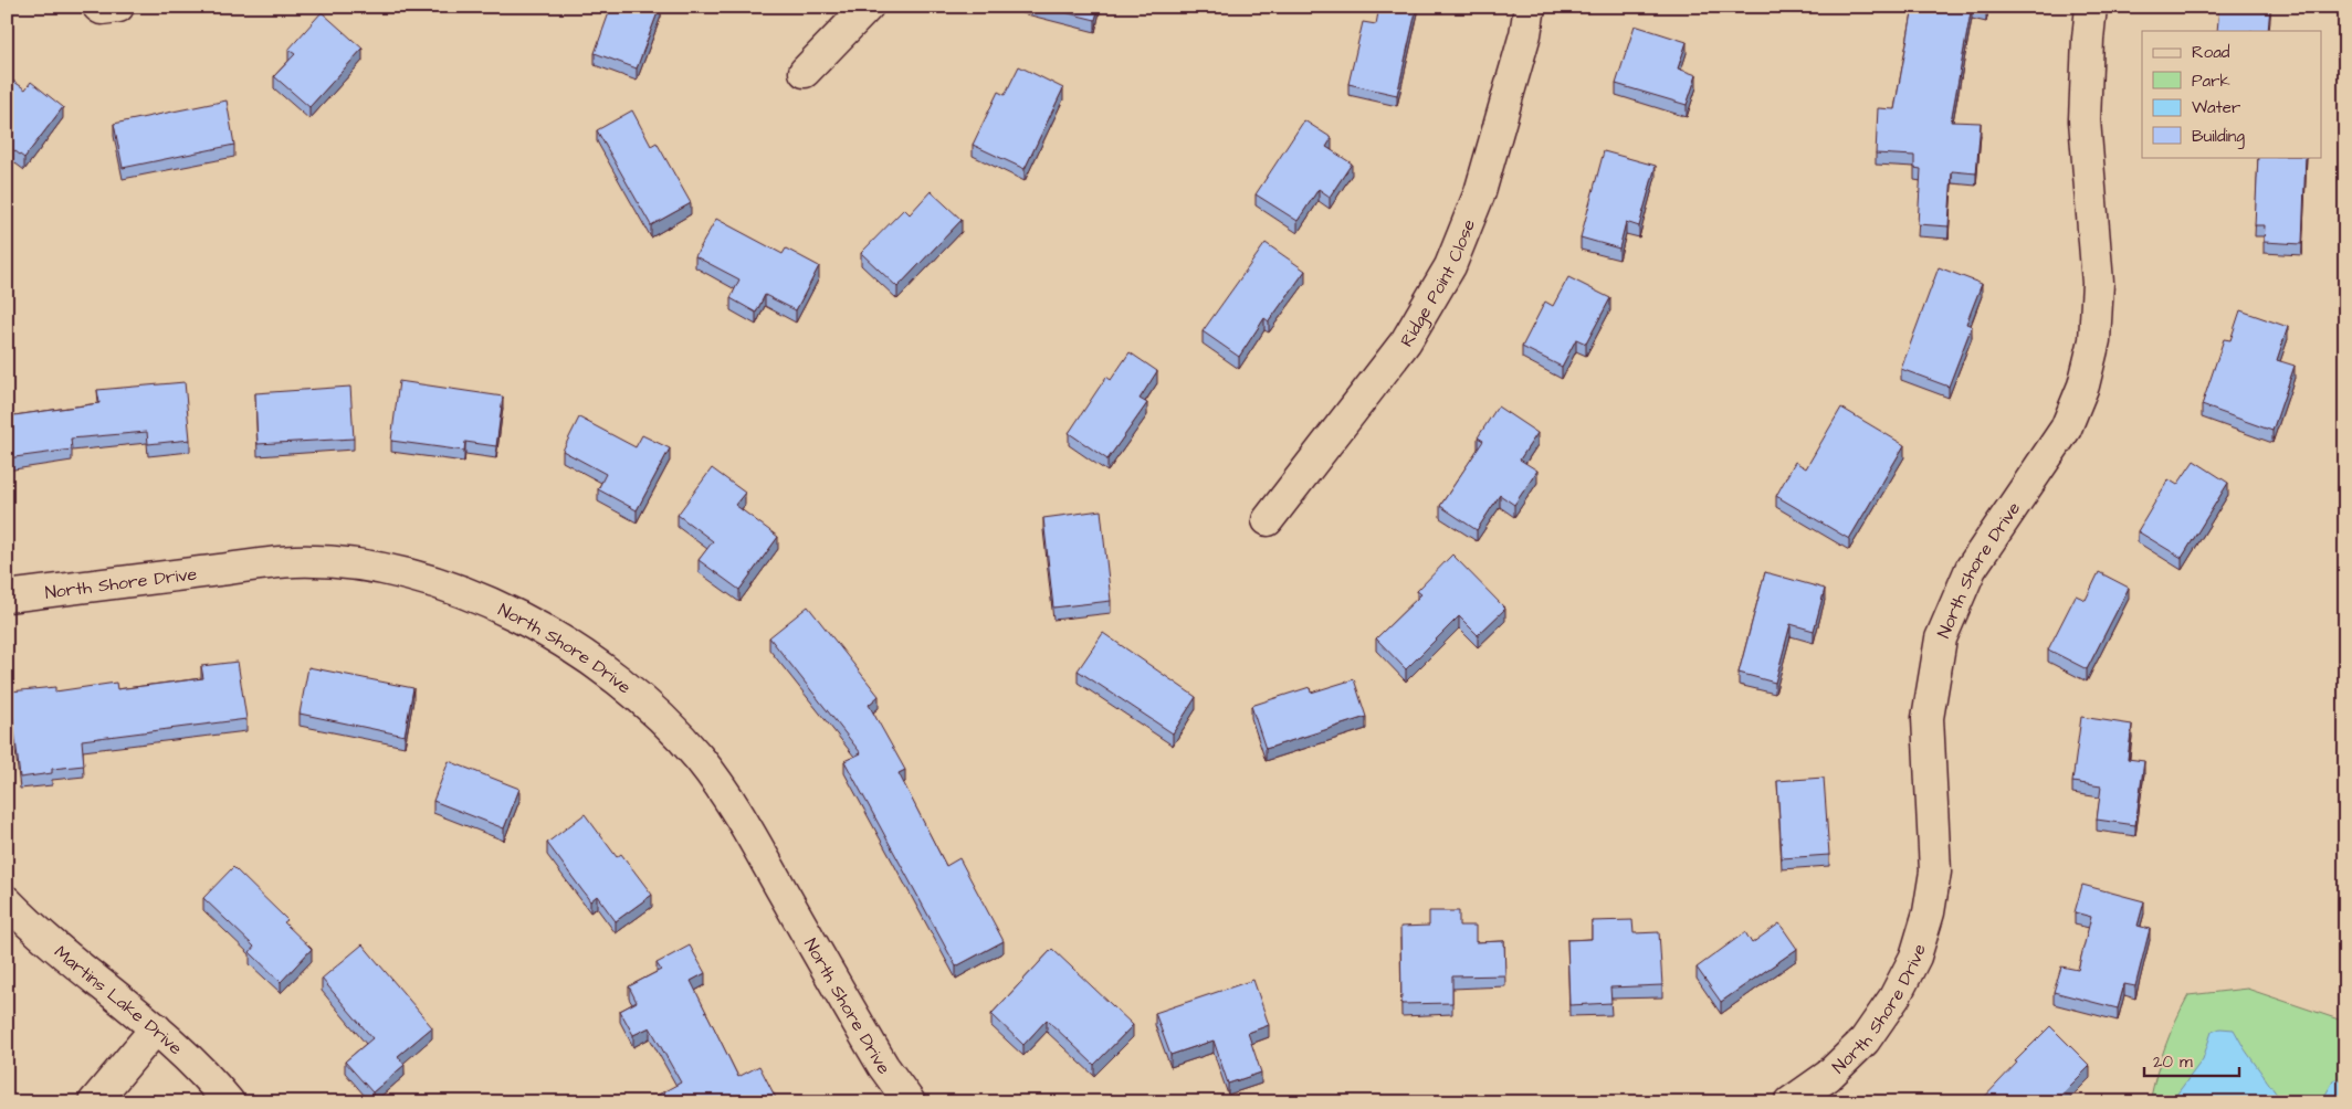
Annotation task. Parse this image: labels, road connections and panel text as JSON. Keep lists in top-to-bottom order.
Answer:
{
  "streets": {
    "street": ["Ridge Point Close", "North Shore Drive", "Martins Lake Drive"]
  },
  "legend": [
    "Road",
    "Park",
    "Water",
    "Building"
  ],
  "scale_bar": "20 m"
}
